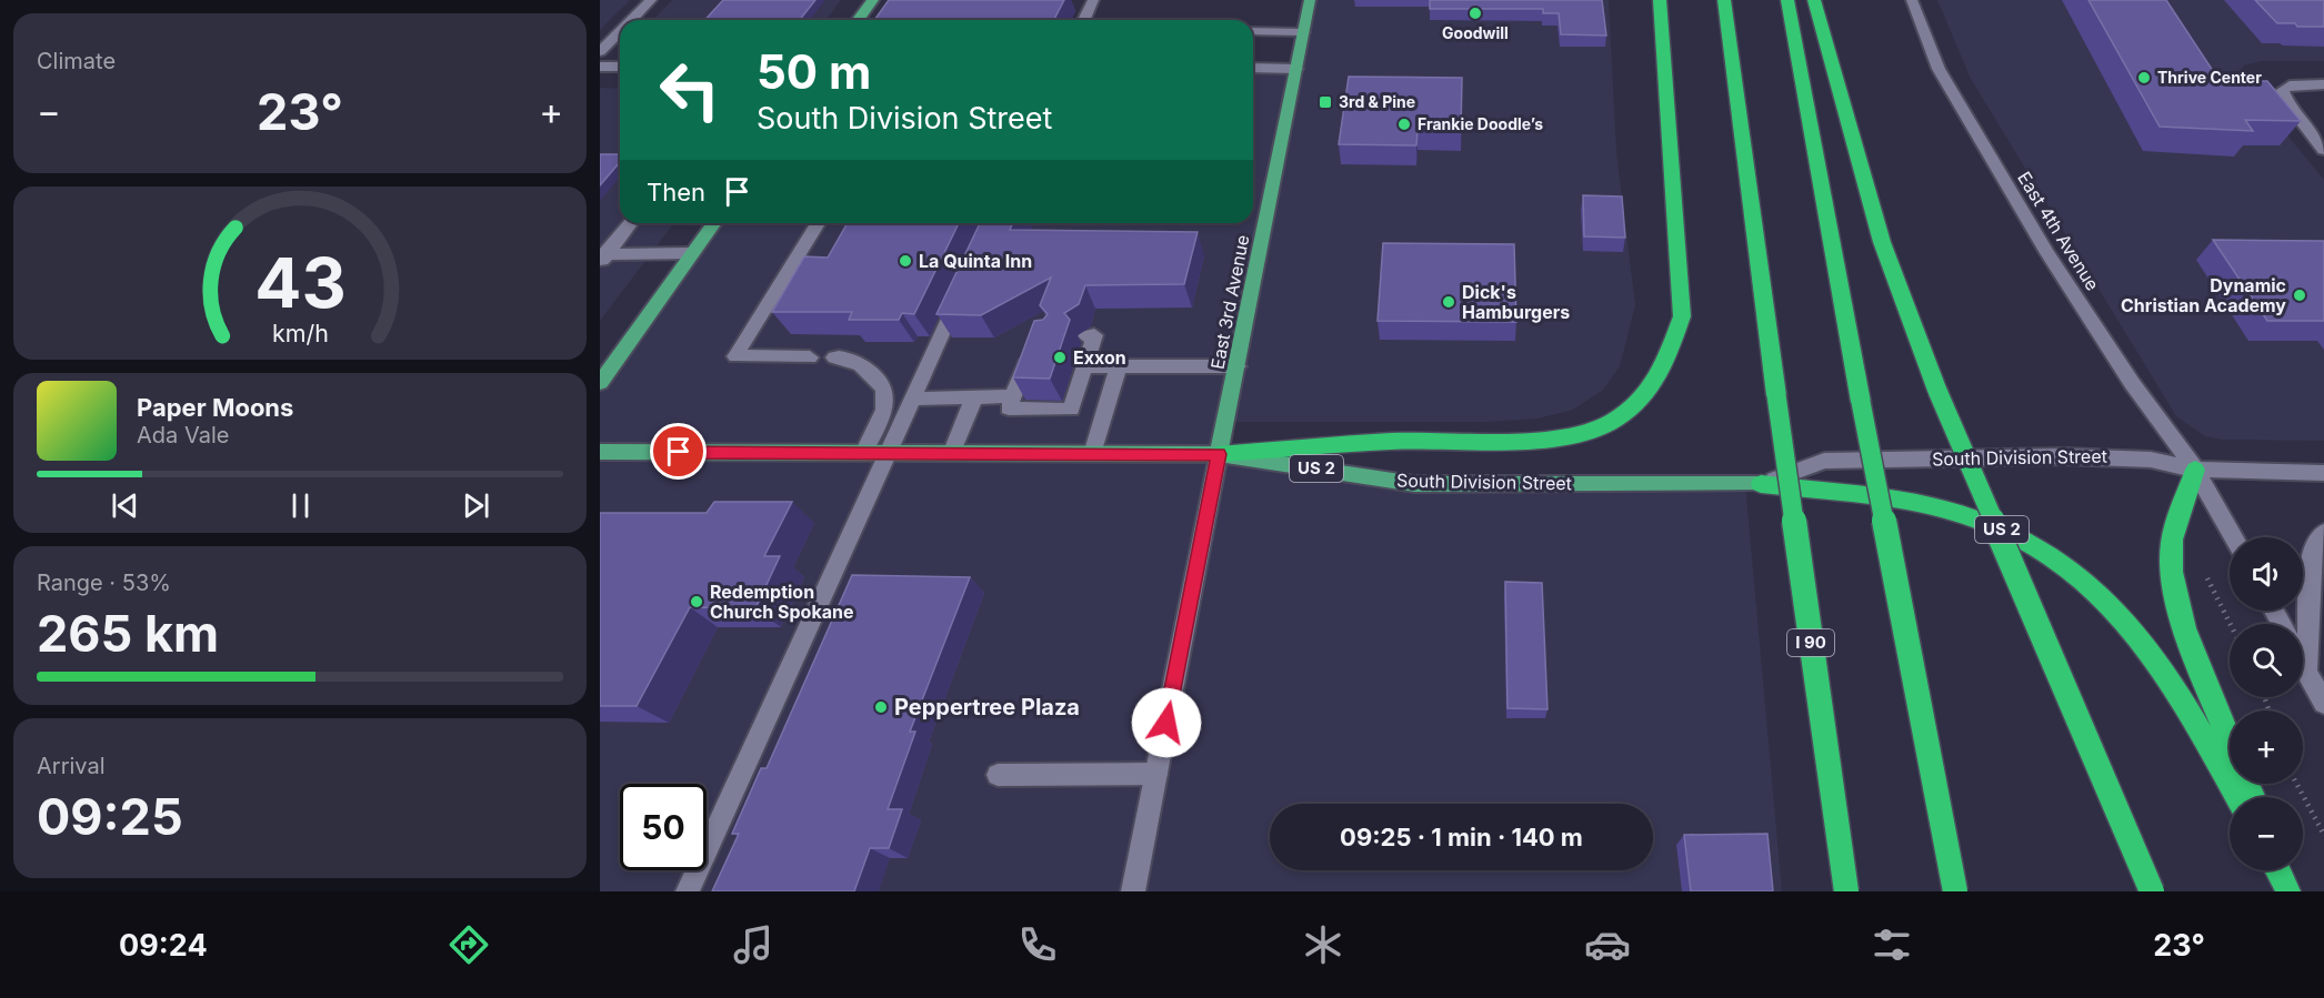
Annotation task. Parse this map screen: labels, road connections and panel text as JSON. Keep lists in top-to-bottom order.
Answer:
{
  "streets": {
    "highway": ["US 2", "I 90"],
    "main road": ["East 3rd Avenue", "South Division Street"],
    "street": ["East 4th Avenue"]
  },
  "crossings": [
    ["East 4th Avenue", "South Division Street"],
    ["East 3rd Avenue", "South Division Street"],
    ["South Division Street", "US 2"]
  ],
  "places": {
    "other": [
      "Goodwill",
      "Thrive Center",
      "Frankie Doodle’s",
      "La Quinta Inn",
      "Dynamic Christian Academy",
      "Dick's Hamburgers",
      "Exxon",
      "Redemption Church Spokane",
      "Peppertree Plaza"
    ],
    "transit": ["3rd & Pine"]
  },
  "page": {
    "tile": [
      "Climate",
      ["Range · 53%", "265 km"],
      ["Arrival", "09:25"]
    ],
    "turn": ["50 m", "South Division Street"],
    "heat": ["−", "23°", "+"],
    "then": "Then",
    "song": ["Paper Moons", "Ada Vale"],
    "map_buttons": ["+", "−"],
    "limit": "50",
    "trip": "09:25 · 1 min · 140 m",
    "tabs": ["09:24", "23°"],
    "gauge": ["43", "km/h"]
  }
}
